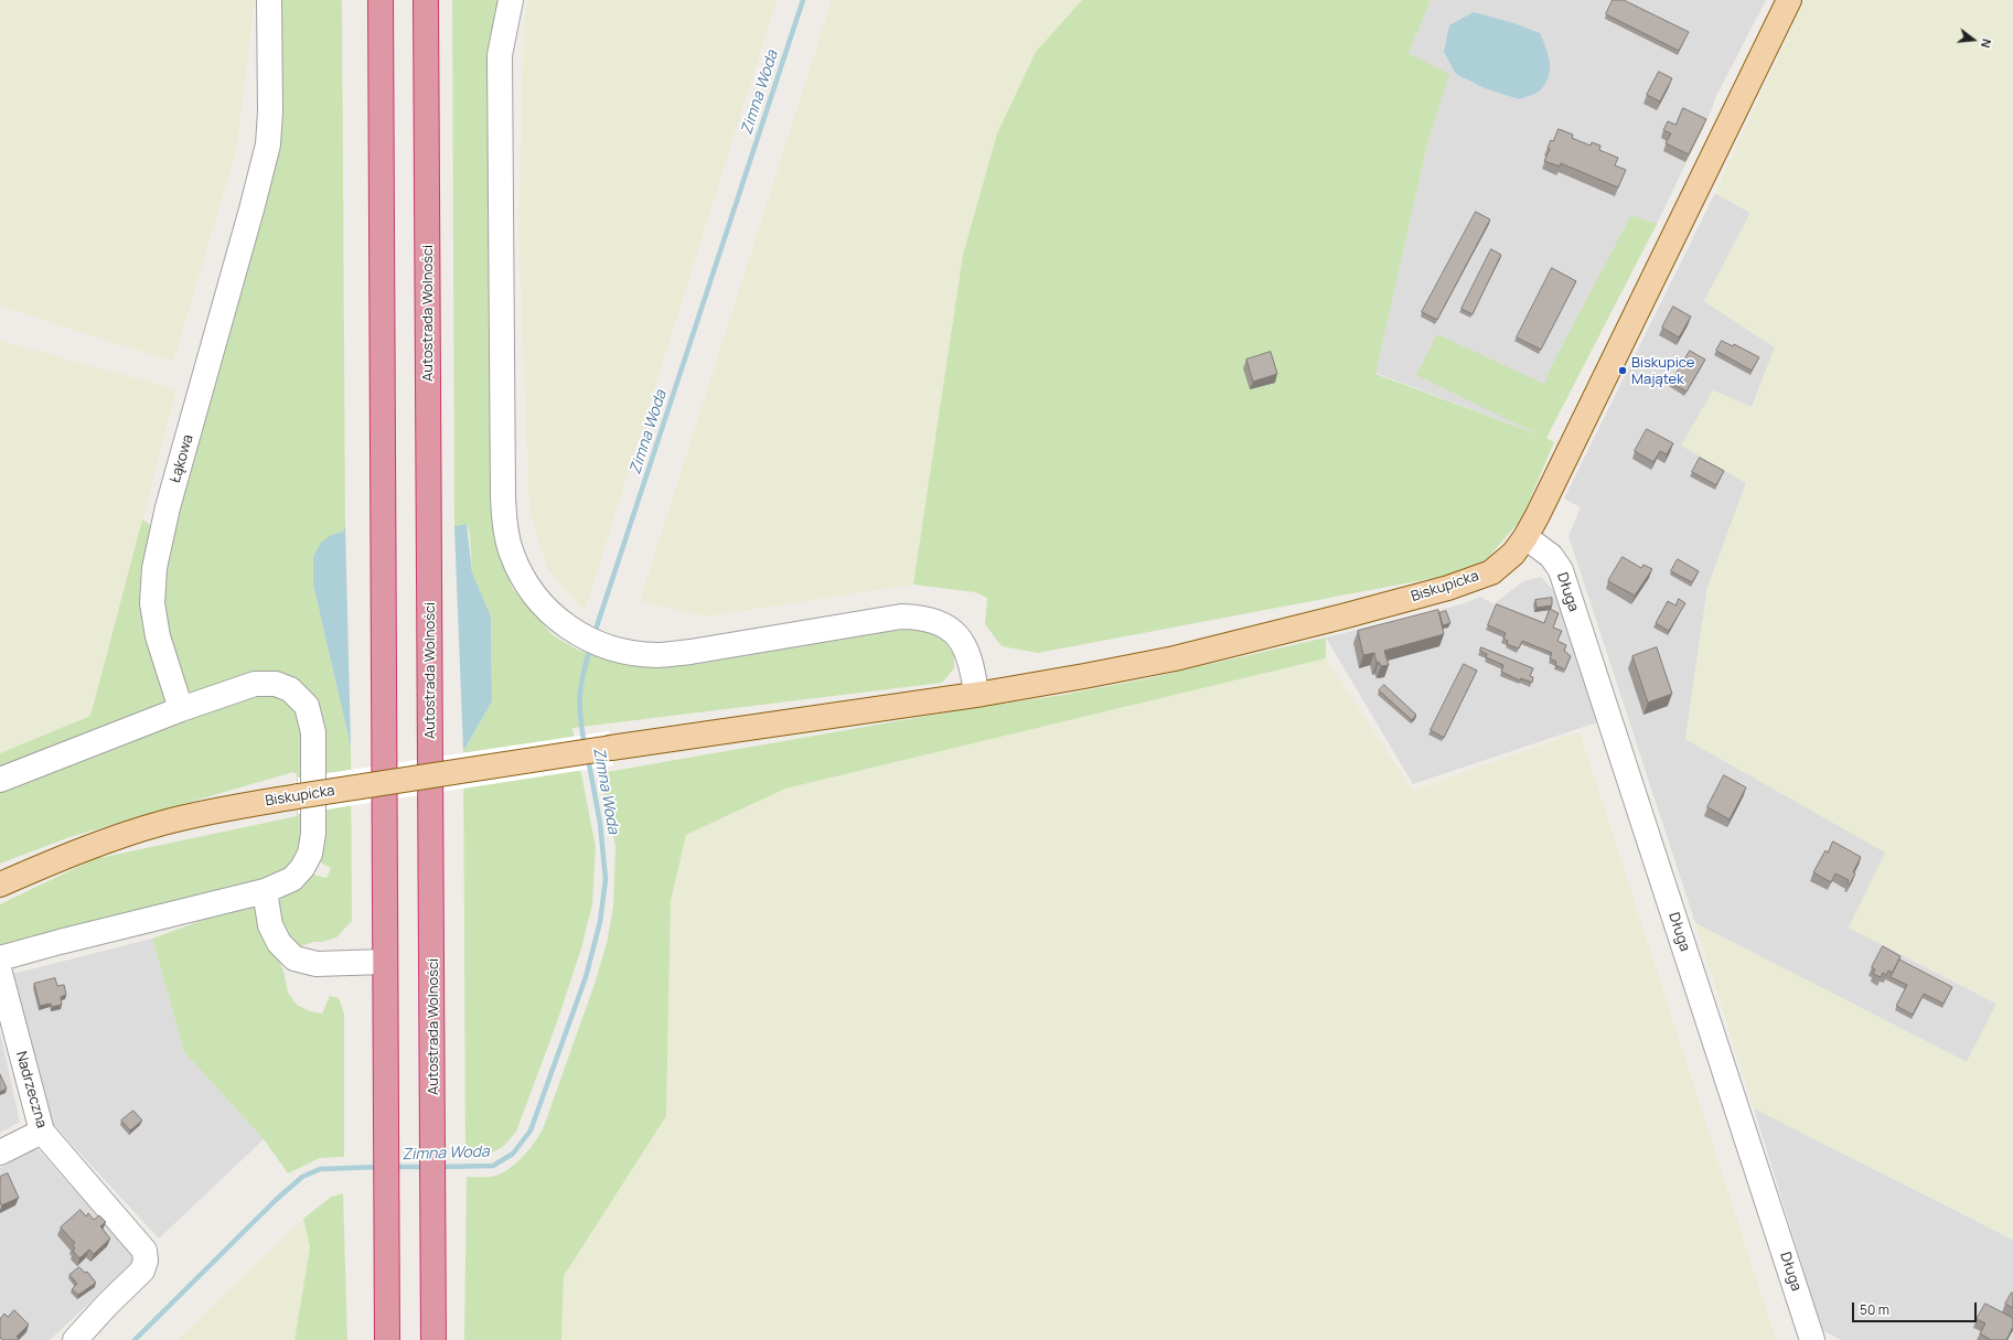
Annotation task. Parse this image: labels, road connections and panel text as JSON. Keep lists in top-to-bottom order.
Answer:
{
  "streets": {
    "highway": ["Autostrada Wolności"],
    "main road": ["Biskupicka"],
    "street": ["Łąkowa", "Długa", "Nadrzeczna"]
  },
  "crossings": [
    ["Biskupicka", "Długa"]
  ],
  "water": ["Zimna Woda"],
  "places": ["Biskupice Majątek"],
  "scale_bar": "50 m",
  "north": "right"
}
